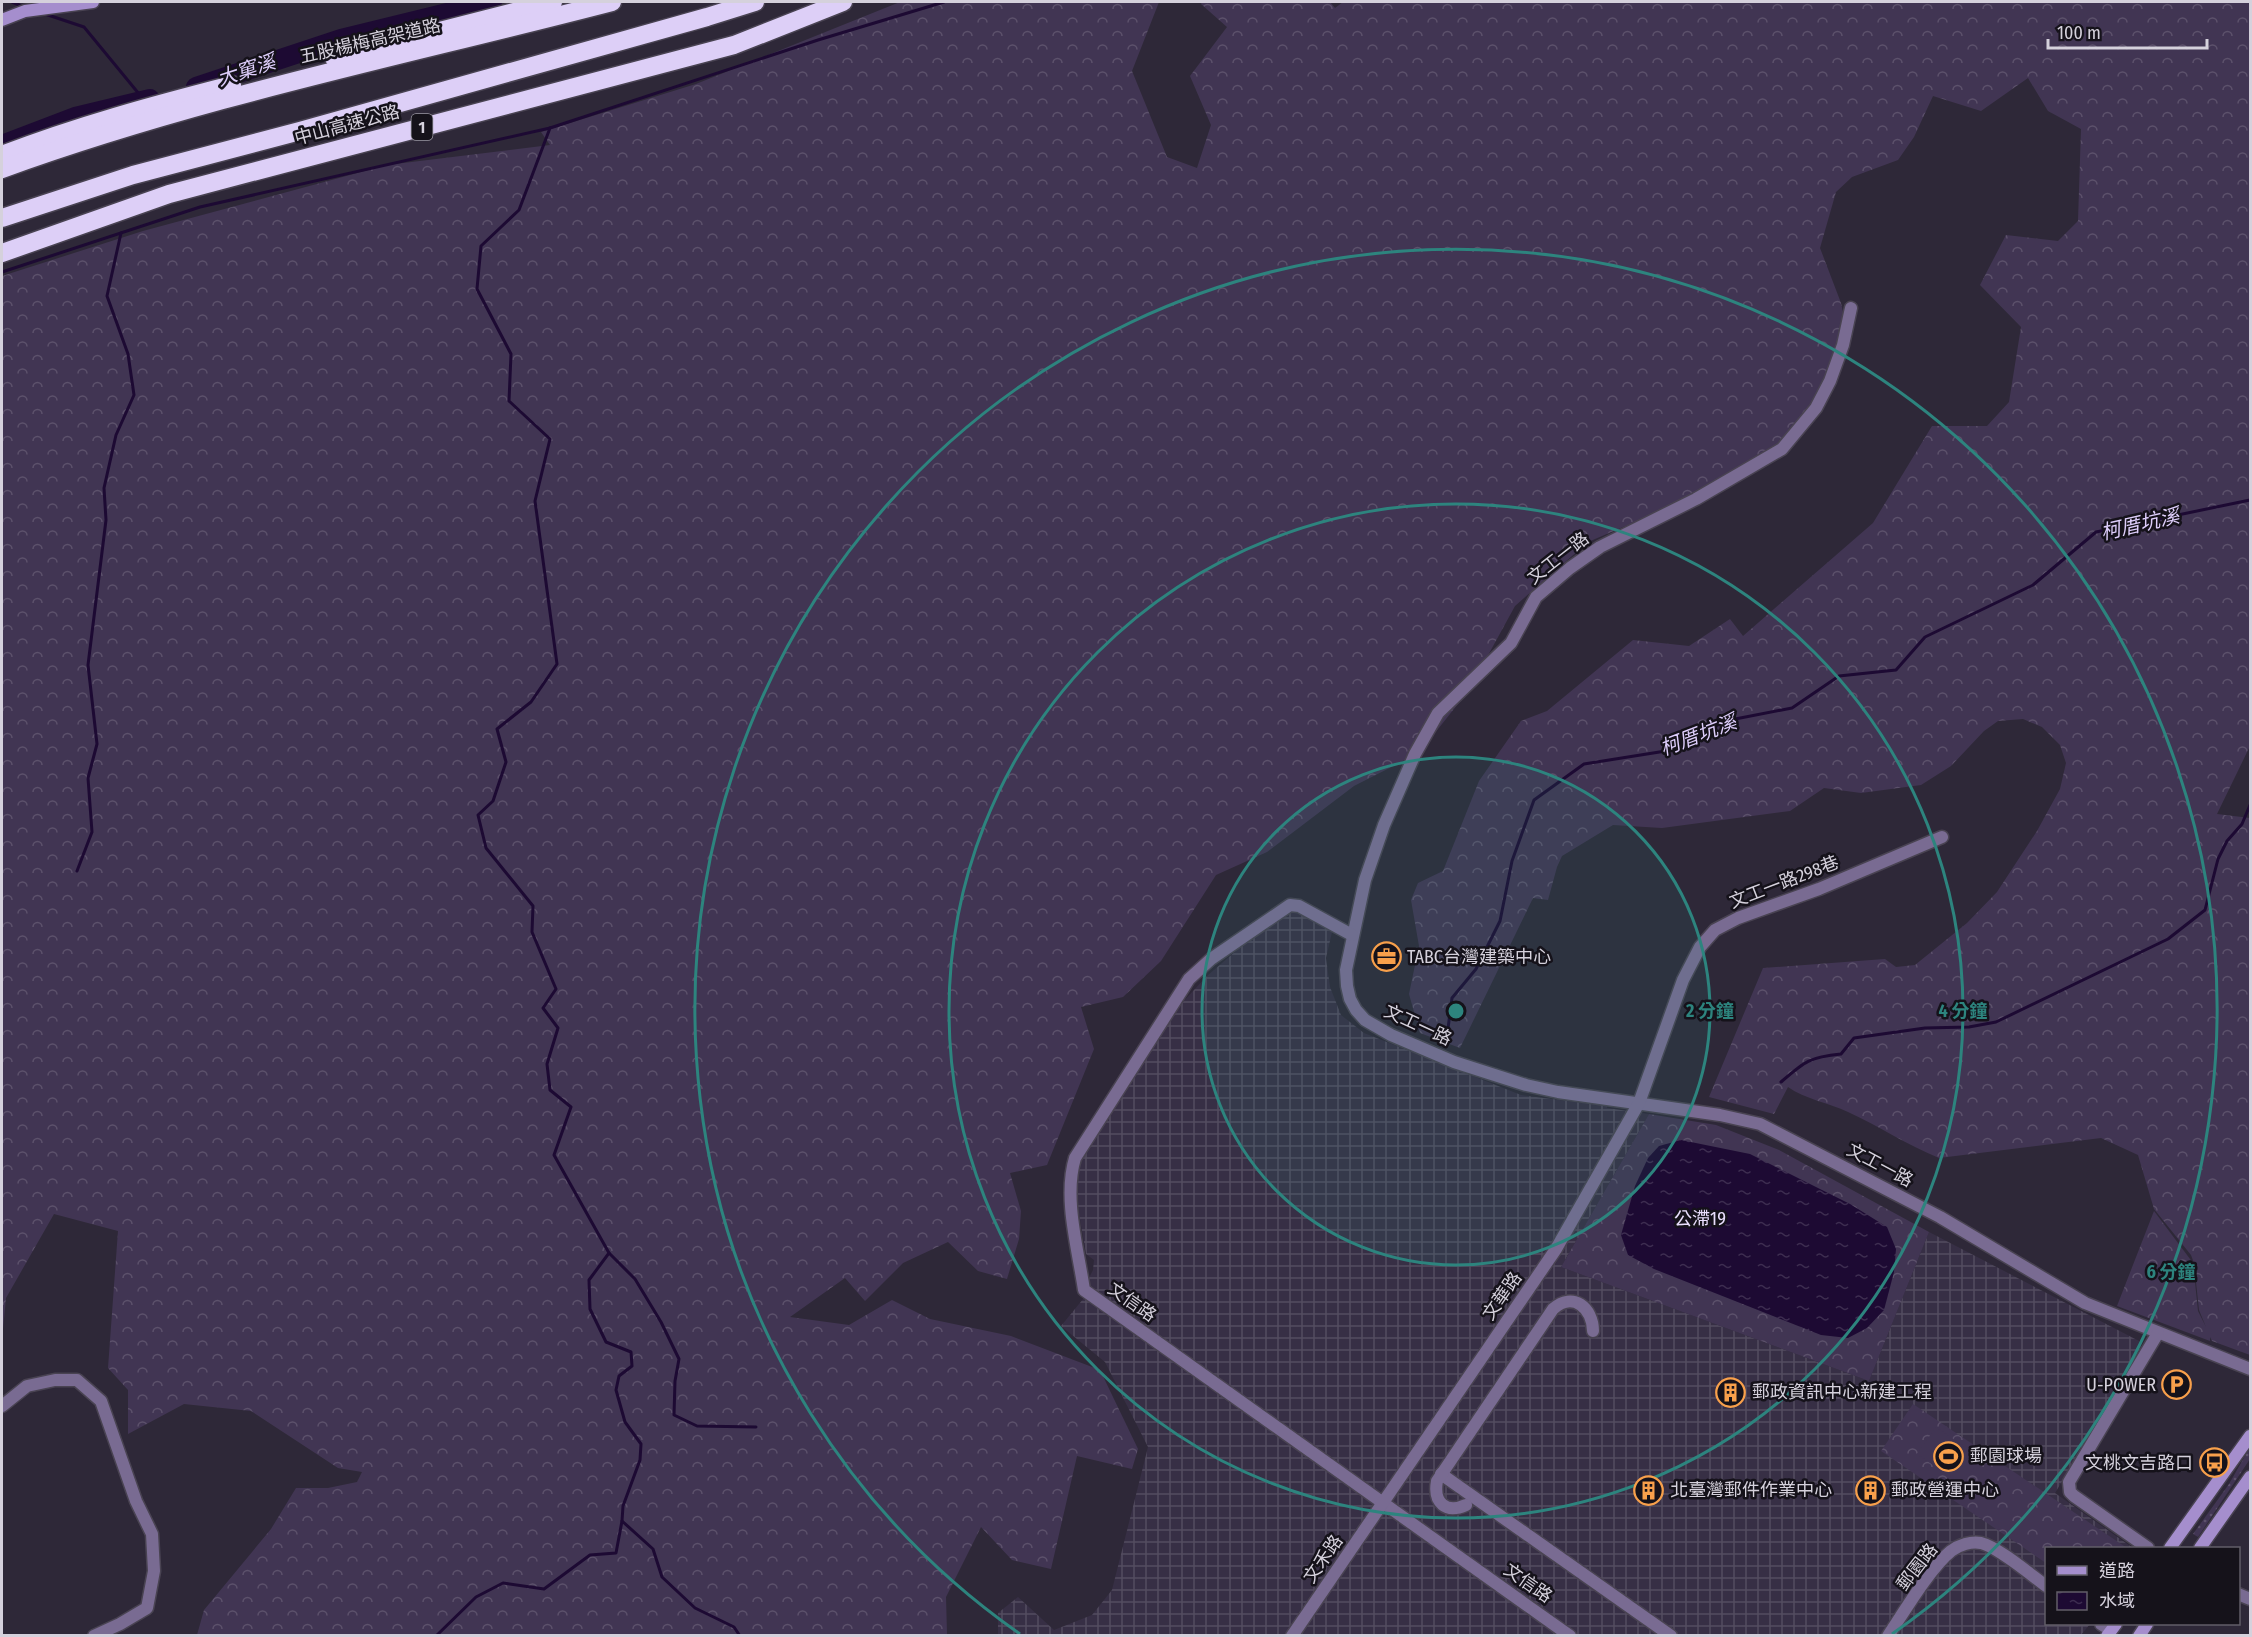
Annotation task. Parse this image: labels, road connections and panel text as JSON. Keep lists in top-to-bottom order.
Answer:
{
  "streets": {
    "highway": ["五股楊梅高架道路", "中山高速公路", "1"],
    "street": [
      "文工一路",
      "文工一路298巷",
      "文華路",
      "文信路",
      "文禾路",
      "郵園路"
    ]
  },
  "crossings": [
    ["文工一路", "文工一路298巷"],
    ["文工一路", "文華路"],
    ["文工一路", "文信路"],
    ["文工一路298巷", "文華路"],
    ["文華路", "文信路"],
    ["文華路", "文禾路"],
    ["文信路", "文禾路"]
  ],
  "water": ["大窠溪", "柯厝坑溪"],
  "parks": ["公滯19"],
  "places": {
    "office": ["TABC台灣建築中心"],
    "parking": ["U-POWER"],
    "building": ["郵政資訊中心新建工程", "北臺灣郵件作業中心", "郵政營運中心"],
    "sports": ["郵園球場"],
    "bus stop": ["文桃文吉路口"]
  },
  "legend": ["道路", "水域"],
  "scale_bar": "100 m",
  "rings": ["2 分鐘", "4 分鐘", "6 分鐘"]
}
